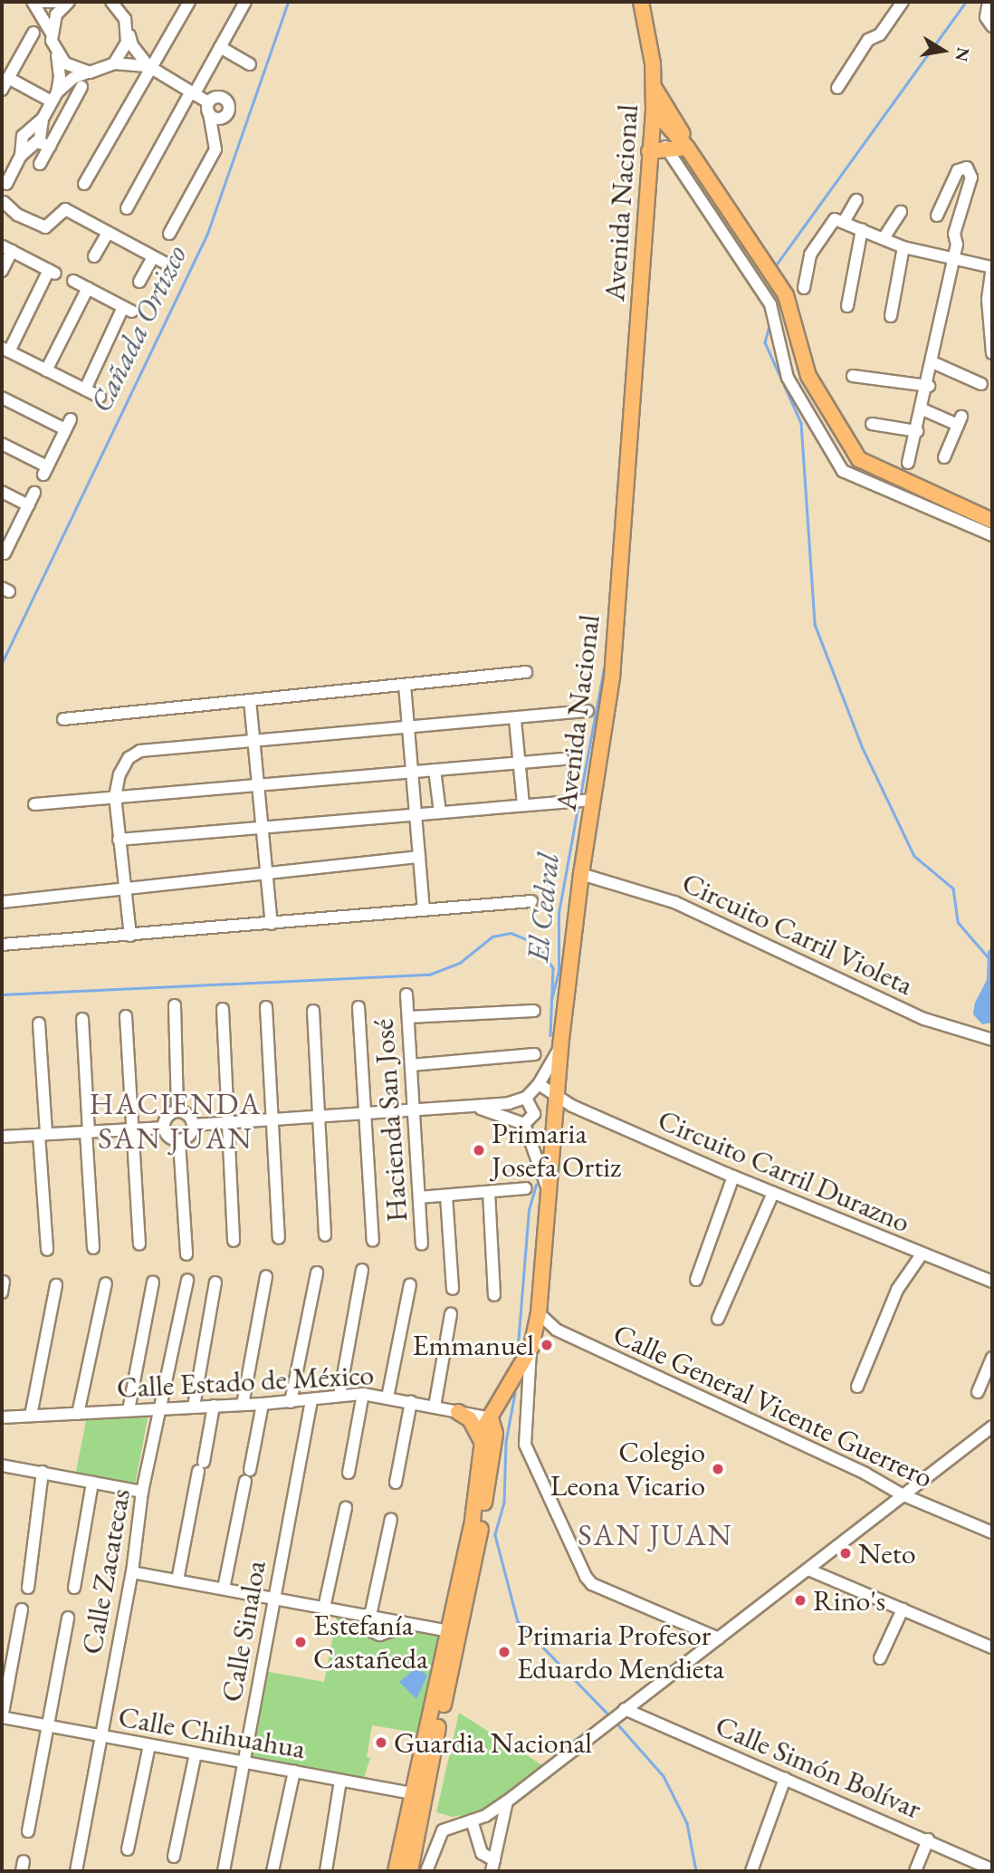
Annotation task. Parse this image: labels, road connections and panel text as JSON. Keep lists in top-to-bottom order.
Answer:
{
  "streets": {
    "main road": ["Avenida Nacional"],
    "street": [
      "Circuito Carril Violeta",
      "Hacienda San José",
      "Circuito Carril Durazno",
      "Calle Estado de México",
      "Calle General Vicente Guerrero",
      "Calle Zacatecas",
      "Calle Sinaloa",
      "Calle Chihuahua",
      "Calle Simón Bolívar"
    ]
  },
  "crossings": [
    ["Avenida Nacional", "Circuito Carril Violeta"],
    ["Avenida Nacional", "Circuito Carril Durazno"],
    ["Avenida Nacional", "Calle Estado de México"],
    ["Avenida Nacional", "Calle General Vicente Guerrero"],
    ["Avenida Nacional", "Calle Chihuahua"],
    ["Calle Estado de México", "Calle Zacatecas"],
    ["Calle Estado de México", "Calle Sinaloa"],
    ["Calle Zacatecas", "Calle Chihuahua"],
    ["Calle Sinaloa", "Calle Chihuahua"]
  ],
  "districts": ["HACIENDA SAN JUAN", "SAN JUAN"],
  "water": ["Cañada Ortizco", "El Cedral"],
  "places": [
    "Primaria Josefa Ortiz",
    "Emmanuel",
    "Colegio Leona Vicario",
    "Neto",
    "Rino's",
    "Estefanía Castañeda",
    "Primaria Profesor Eduardo Mendieta",
    "Guardia Nacional"
  ],
  "north": "right"
}
